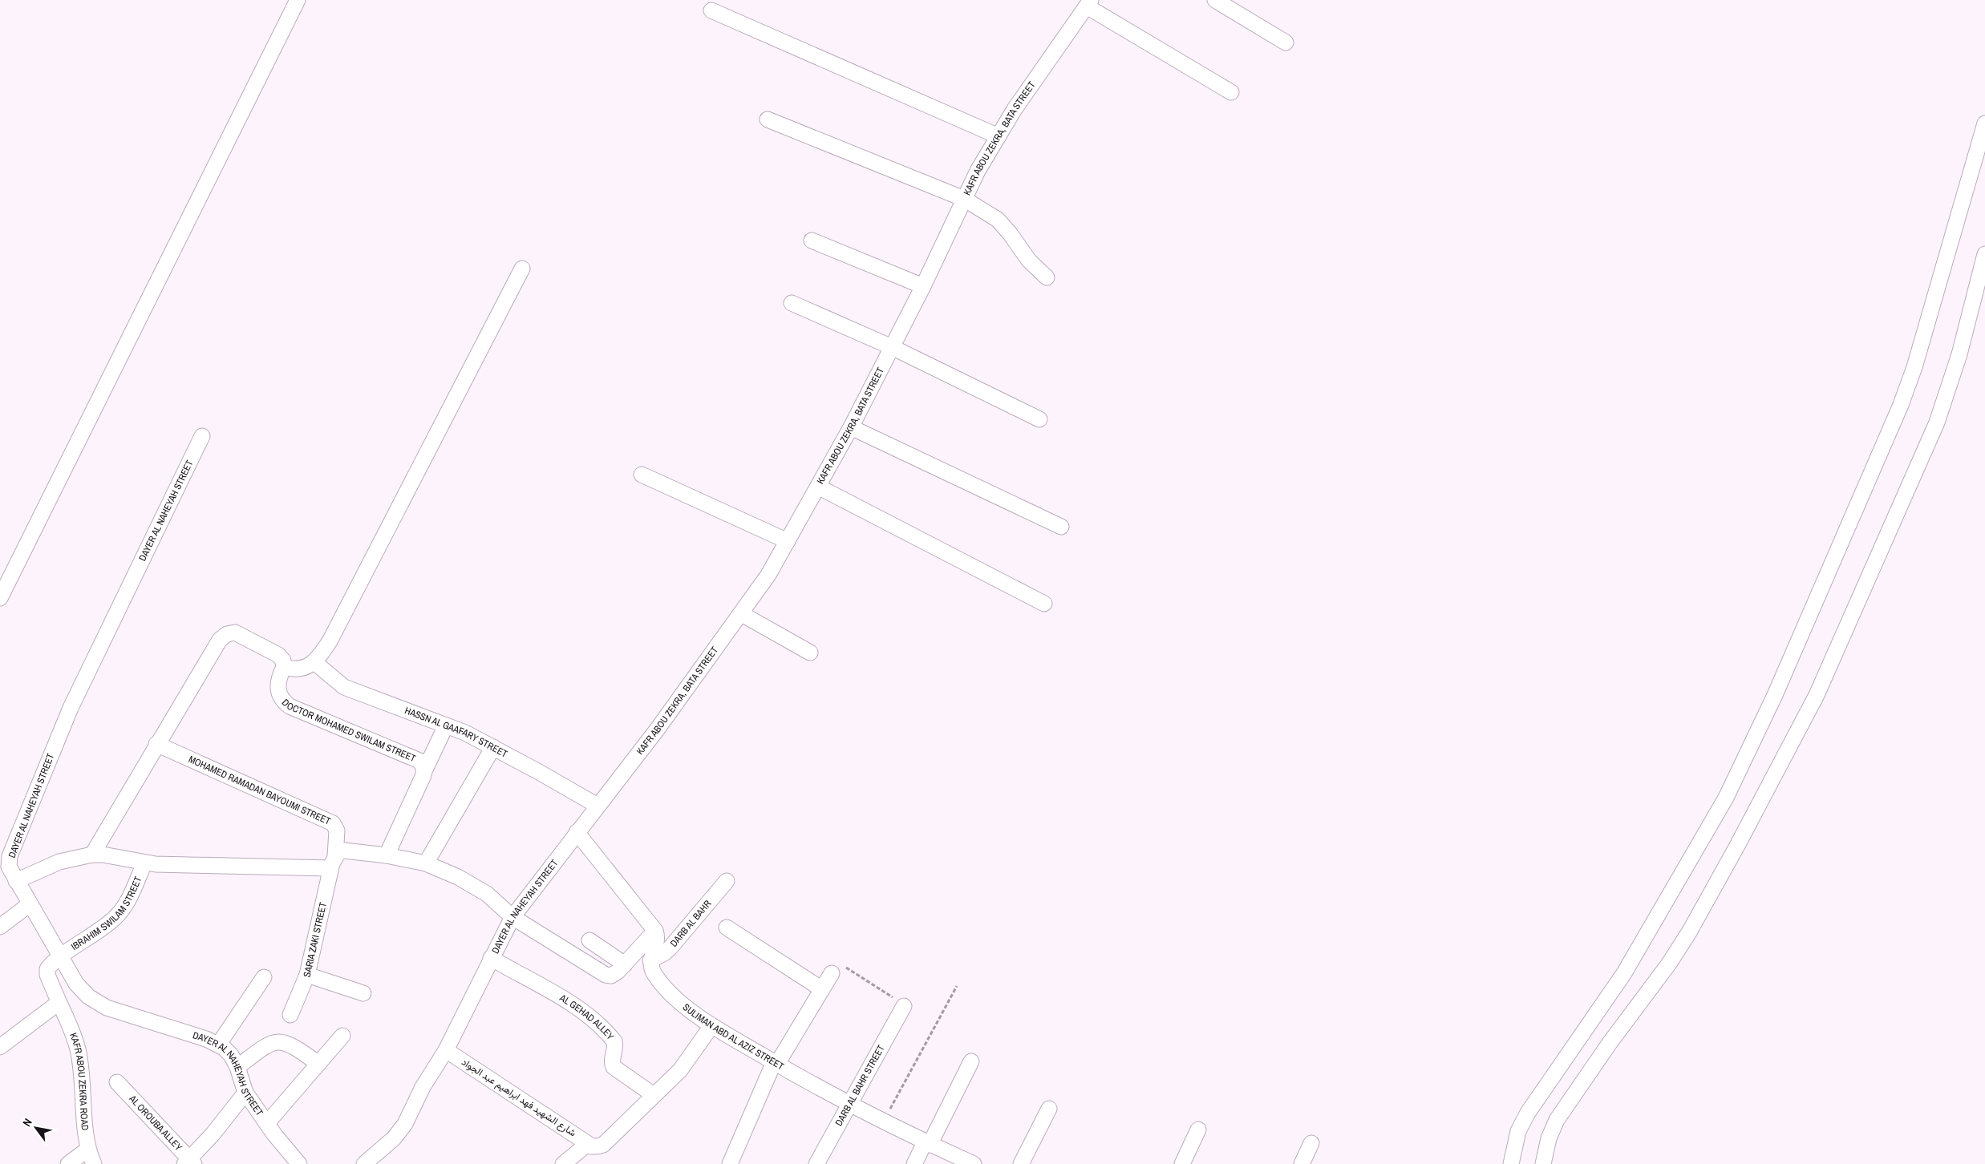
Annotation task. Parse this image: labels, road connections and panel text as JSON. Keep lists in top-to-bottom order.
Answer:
{
  "streets": {
    "street": [
      "KAFR ABOU ZEKRA, BATA STREET",
      "DAYER AL NAHEYAH STREET",
      "DOCTOR MOHAMED SWILAM STREET",
      "HASSN AL GAAFARY STREET",
      "MOHAMED RAMADAN BAYOUMI STREET",
      "IBRAHIM SWILAM STREET",
      "DARB AL BAHR",
      "SARIA ZAKI STREET",
      "AL GEHAD ALLEY",
      "SULIMAN ABD AL AZIZ STREET",
      "KAFR ABOU ZEKRA ROAD",
      "DARB AL BAHR STREET",
      "شارع الشهيد فهد ابراهيم عبد الجواد",
      "AL OROUBA ALLEY"
    ]
  },
  "crossings": [
    ["KAFR ABOU ZEKRA, BATA STREET", "DAYER AL NAHEYAH STREET"],
    ["KAFR ABOU ZEKRA, BATA STREET", "HASSN AL GAAFARY STREET"],
    ["DAYER AL NAHEYAH STREET", "IBRAHIM SWILAM STREET"],
    ["DAYER AL NAHEYAH STREET", "AL GEHAD ALLEY"],
    ["DAYER AL NAHEYAH STREET", "شارع الشهيد فهد ابراهيم عبد الجواد"],
    ["MOHAMED RAMADAN BAYOUMI STREET", "SARIA ZAKI STREET"],
    ["IBRAHIM SWILAM STREET", "KAFR ABOU ZEKRA ROAD"],
    ["DARB AL BAHR", "SULIMAN ABD AL AZIZ STREET"],
    ["SULIMAN ABD AL AZIZ STREET", "DARB AL BAHR STREET"]
  ],
  "north": "top left"
}
